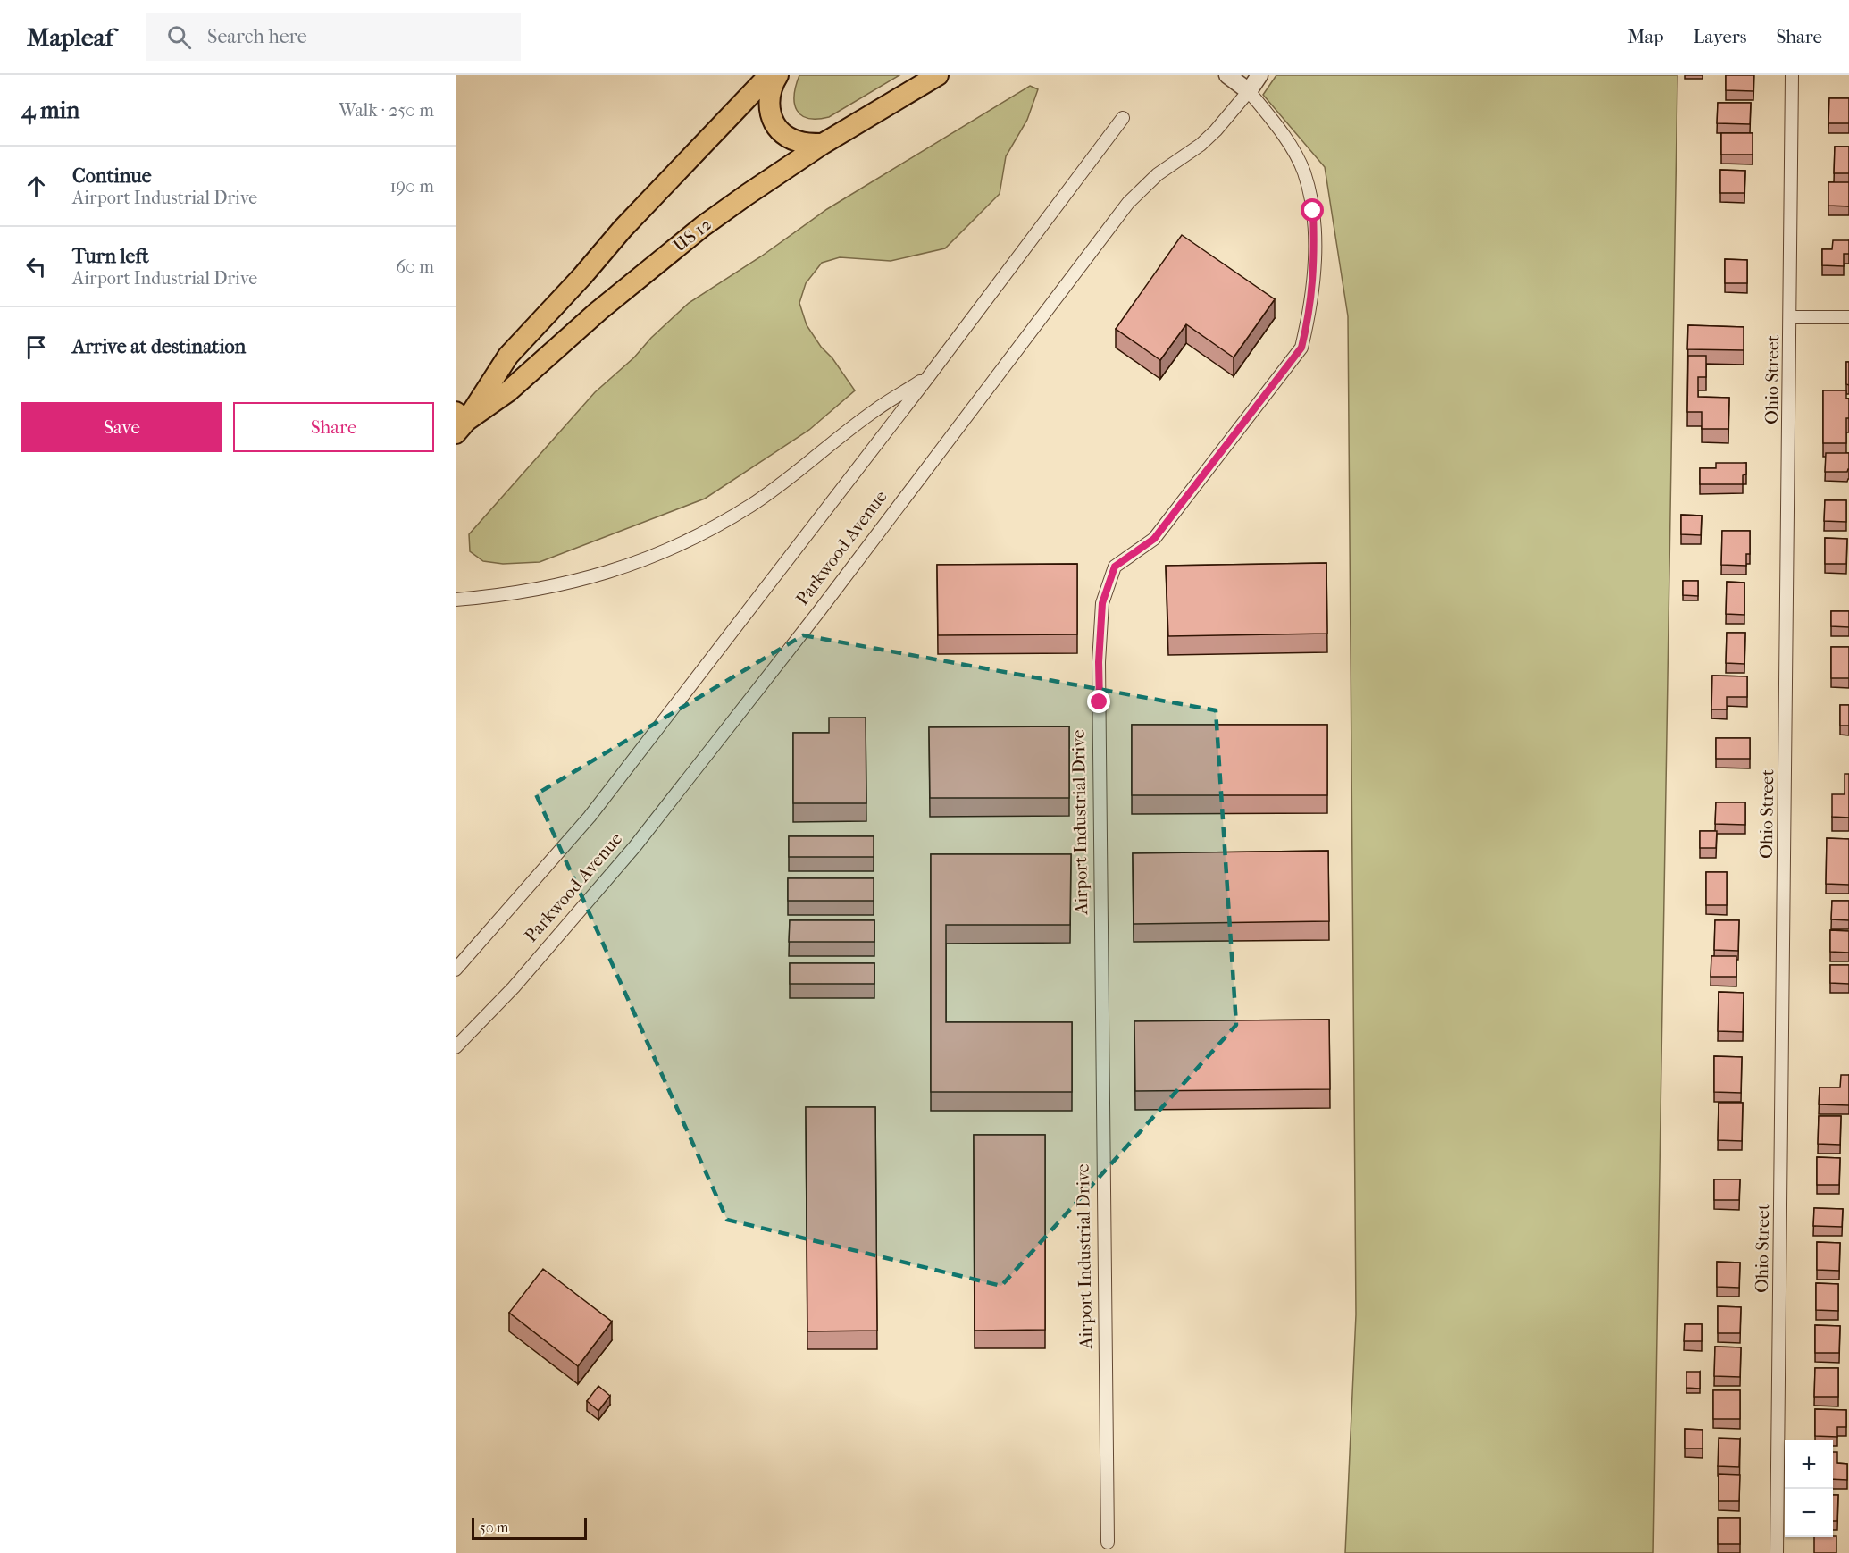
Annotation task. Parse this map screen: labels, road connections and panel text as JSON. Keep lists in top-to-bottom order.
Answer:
{
  "streets": {
    "highway": ["US 12"],
    "street": ["Ohio Street", "Parkwood Avenue", "Airport Industrial Drive"]
  },
  "crossings": [
    ["Parkwood Avenue", "Airport Industrial Drive"]
  ],
  "scale_bar": "50 m",
  "page": {
    "header": "Mapleaf",
    "search": "Search here",
    "nav": ["Map", "Layers", "Share"],
    "heading": ["4 min", "Walk · 250 m"],
    "list": [
      ["Continue", "Airport Industrial Drive", "190 m"],
      ["Turn left", "Airport Industrial Drive", "60 m"],
      "Arrive at destination"
    ],
    "buttons": ["Save", "Share"],
    "map_buttons": ["+", "−"],
    "scale": "50 m"
  }
}
